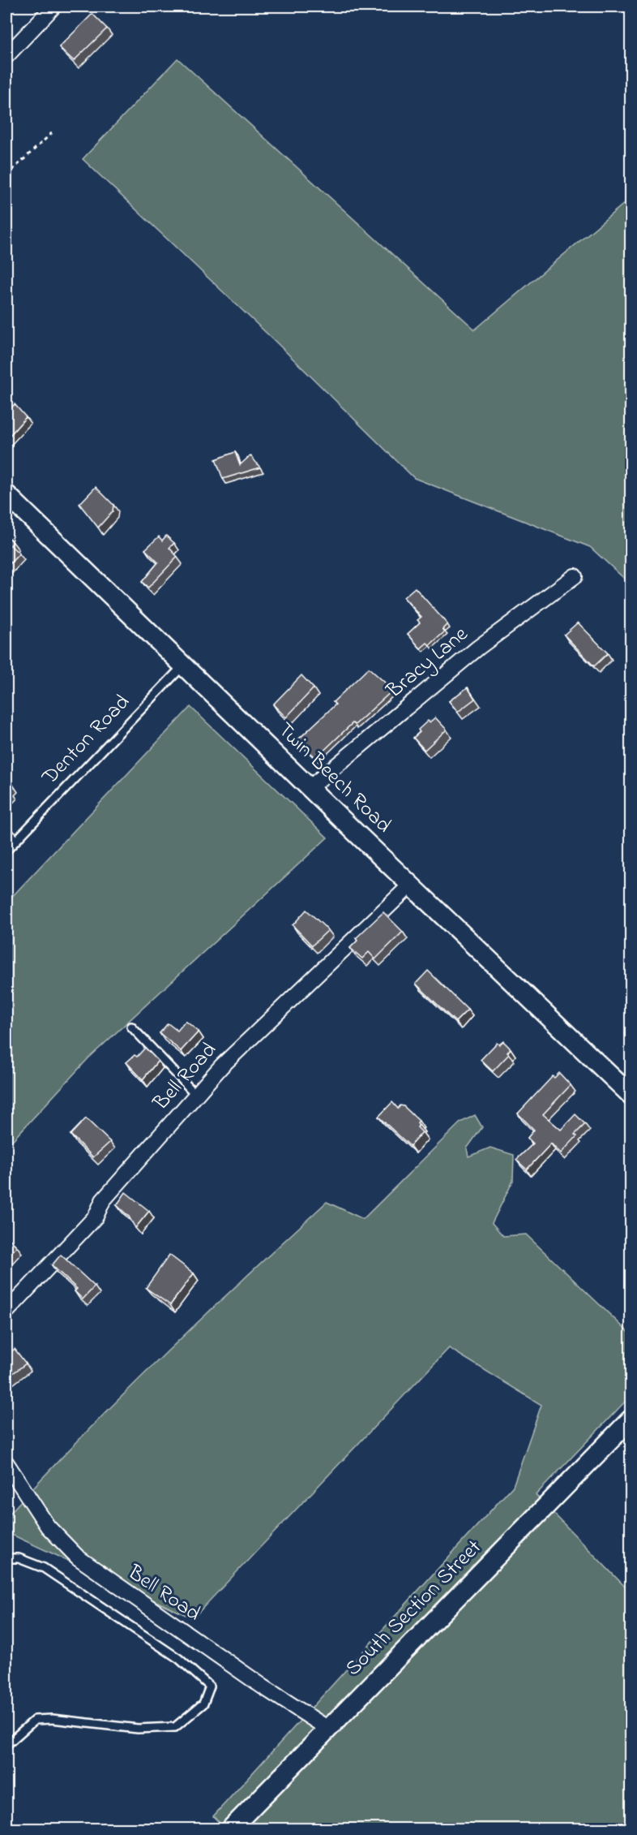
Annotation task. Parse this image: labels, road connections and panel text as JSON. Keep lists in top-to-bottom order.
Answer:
{
  "streets": {
    "street": [
      "Bracy Lane",
      "Twin Beech Road",
      "Bell Road",
      "South Section Street"
    ],
    "lane": ["Denton Road"]
  },
  "crossings": [
    ["Bracy Lane", "Twin Beech Road"],
    ["Denton Road", "Twin Beech Road"],
    ["Twin Beech Road", "Bell Road"],
    ["Bell Road", "South Section Street"]
  ]
}
